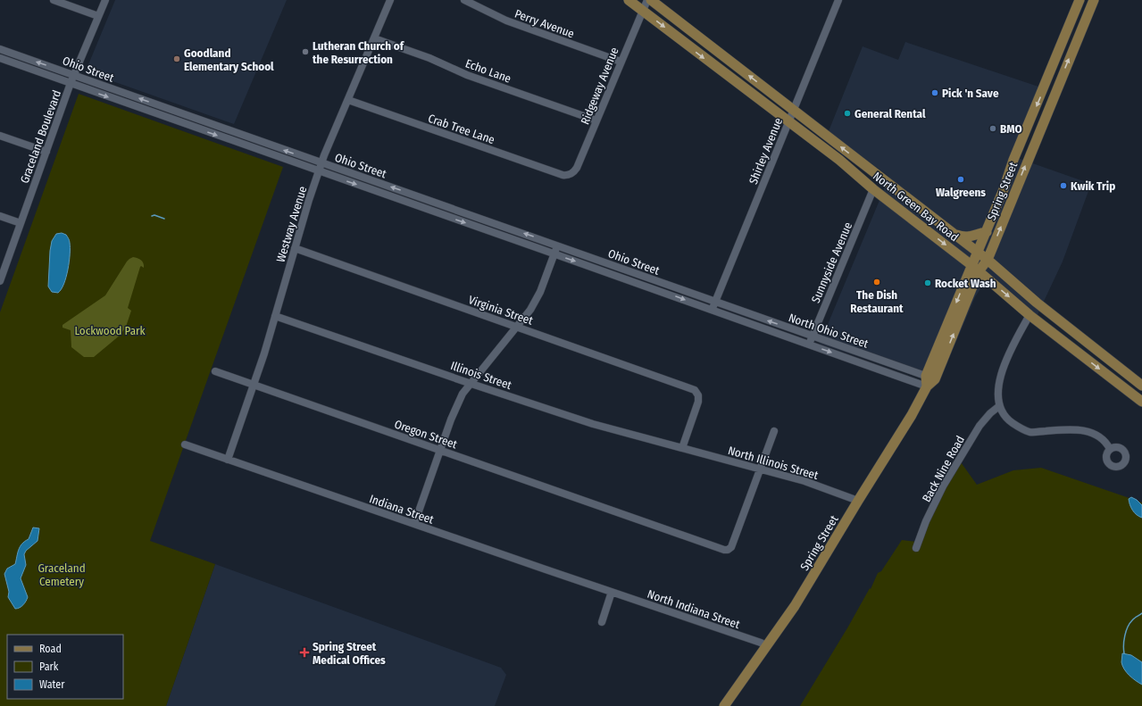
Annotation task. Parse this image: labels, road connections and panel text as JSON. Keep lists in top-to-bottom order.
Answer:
{
  "streets": {
    "main road": ["Spring Street", "North Green Bay Road"],
    "street": [
      "Perry Avenue",
      "Ohio Street",
      "Echo Lane",
      "Ridgeway Avenue",
      "Crab Tree Lane",
      "Graceland Boulevard",
      "Shirley Avenue",
      "Westway Avenue",
      "Sunnyside Avenue",
      "Virginia Street",
      "North Ohio Street",
      "Illinois Street",
      "Oregon Street",
      "North Illinois Street",
      "Back Nine Road",
      "Indiana Street",
      "North Indiana Street"
    ]
  },
  "crossings": [
    ["Perry Avenue", "Ridgeway Avenue"],
    ["Ohio Street", "Graceland Boulevard"],
    ["Ohio Street", "Shirley Avenue"],
    ["Ohio Street", "Westway Avenue"],
    ["Ohio Street", "North Ohio Street"],
    ["Echo Lane", "Ridgeway Avenue"],
    ["Echo Lane", "Westway Avenue"],
    ["Ridgeway Avenue", "Crab Tree Lane"],
    ["Ridgeway Avenue", "North Green Bay Road"],
    ["Crab Tree Lane", "Westway Avenue"],
    ["Shirley Avenue", "North Green Bay Road"],
    ["Shirley Avenue", "North Ohio Street"],
    ["Spring Street", "North Green Bay Road"],
    ["Spring Street", "North Ohio Street"],
    ["Spring Street", "North Illinois Street"],
    ["Spring Street", "North Indiana Street"],
    ["North Green Bay Road", "Sunnyside Avenue"],
    ["Westway Avenue", "Virginia Street"],
    ["Westway Avenue", "Illinois Street"],
    ["Westway Avenue", "Oregon Street"],
    ["Westway Avenue", "Indiana Street"],
    ["Sunnyside Avenue", "North Ohio Street"],
    ["Virginia Street", "Illinois Street"],
    ["Virginia Street", "North Illinois Street"],
    ["Illinois Street", "North Illinois Street"],
    ["Oregon Street", "North Illinois Street"],
    ["Indiana Street", "North Indiana Street"]
  ],
  "parks": ["Lockwood Park", "Graceland Cemetery"],
  "places": {
    "other": [
      "Lutheran Church of the Resurrection",
      "Goodland Elementary School",
      "Pick 'n Save",
      "General Rental",
      "BMO",
      "Walgreens",
      "Kwik Trip",
      "The Dish Restaurant",
      "Rocket Wash"
    ],
    "health": ["Spring Street Medical Offices"]
  },
  "legend": ["Road", "Park", "Water"]
}
